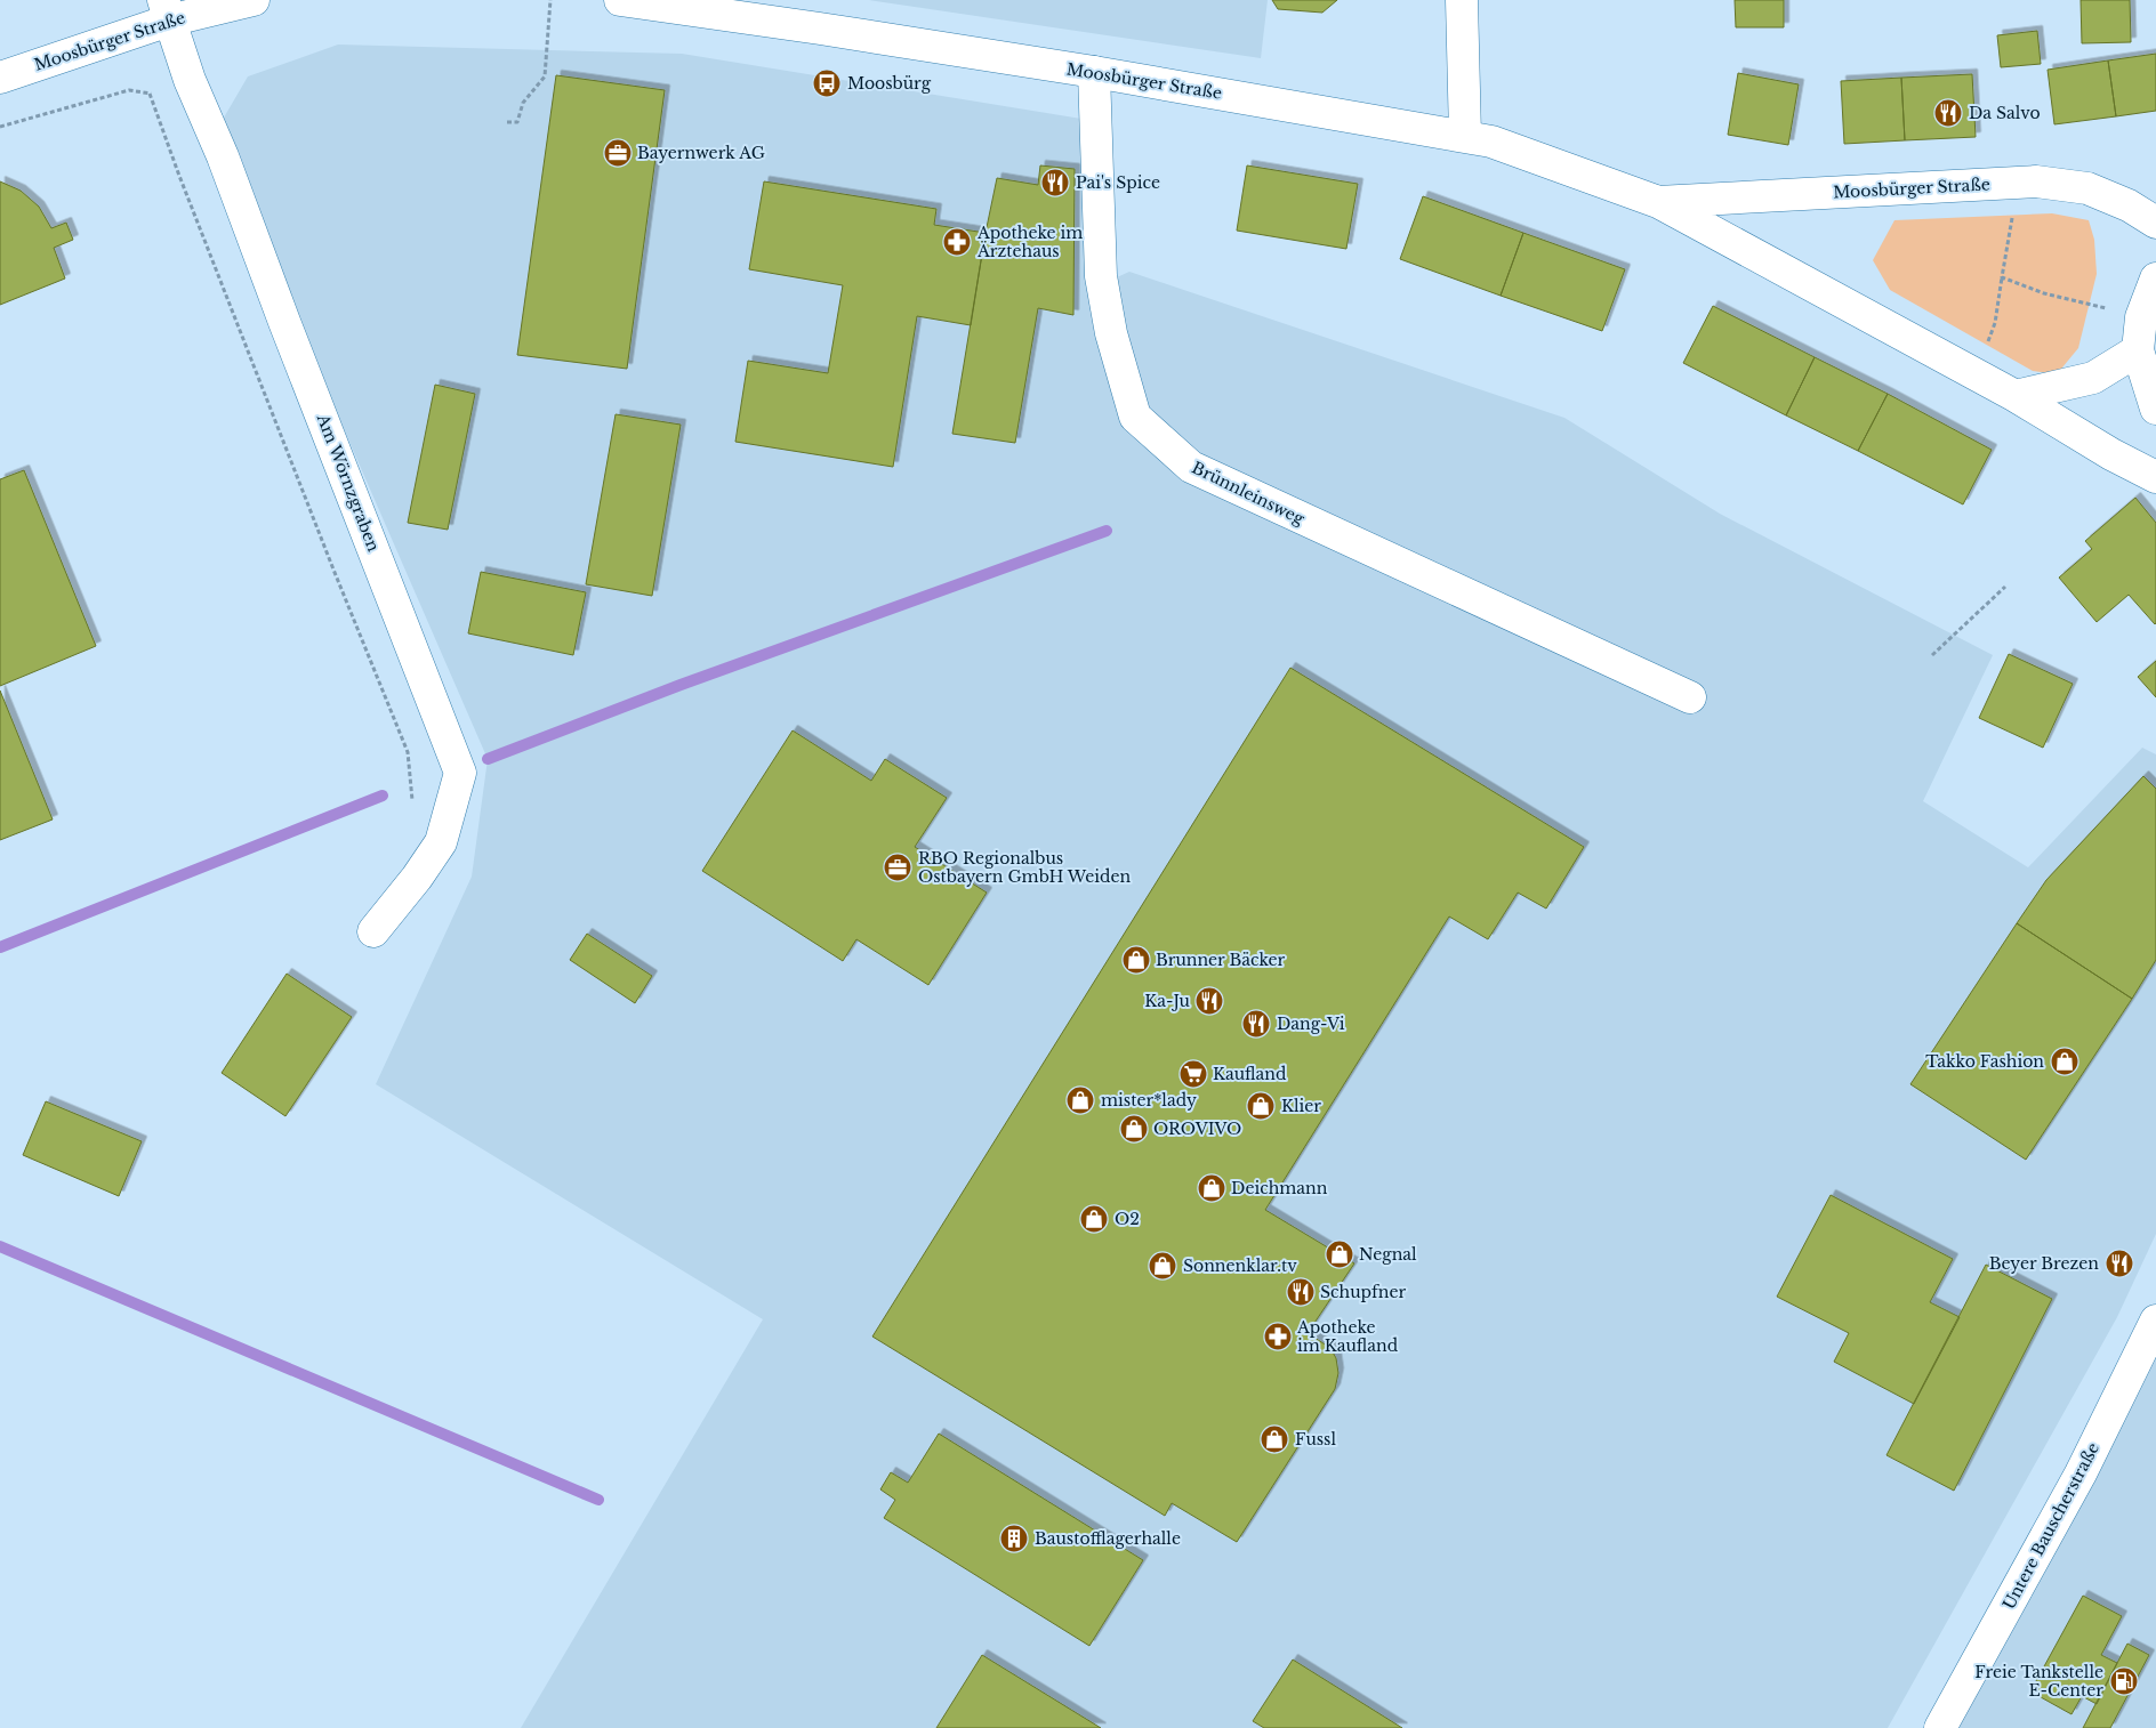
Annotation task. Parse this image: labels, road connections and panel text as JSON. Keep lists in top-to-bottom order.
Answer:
{
  "streets": {
    "street": [
      "Moosbürger Straße",
      "Am Wörnzgraben",
      "Brünnleinsweg",
      "Untere Bauscherstraße"
    ]
  },
  "crossings": [
    ["Moosbürger Straße", "Am Wörnzgraben"],
    ["Moosbürger Straße", "Brünnleinsweg"]
  ],
  "places": {
    "bus stop": ["Moosbürg"],
    "restaurant": [
      "Da Salvo",
      "Pai's Spice",
      "Ka-Ju",
      "Dang-Vi",
      "Beyer Brezen",
      "Schupfner"
    ],
    "office": ["Bayernwerk AG", "RBO Regionalbus Ostbayern GmbH Weiden"],
    "pharmacy": ["Apotheke im Ärztehaus", "Apotheke im Kaufland"],
    "shop": [
      "Brunner Bäcker",
      "Takko Fashion",
      "mister*lady",
      "Klier",
      "OROVIVO",
      "Deichmann",
      "O2",
      "Negnal",
      "Sonnenklar.tv",
      "Fussl"
    ],
    "supermarket": ["Kaufland"],
    "building": ["Baustofflagerhalle"],
    "fuel station": ["Freie Tankstelle E-Center"]
  }
}
